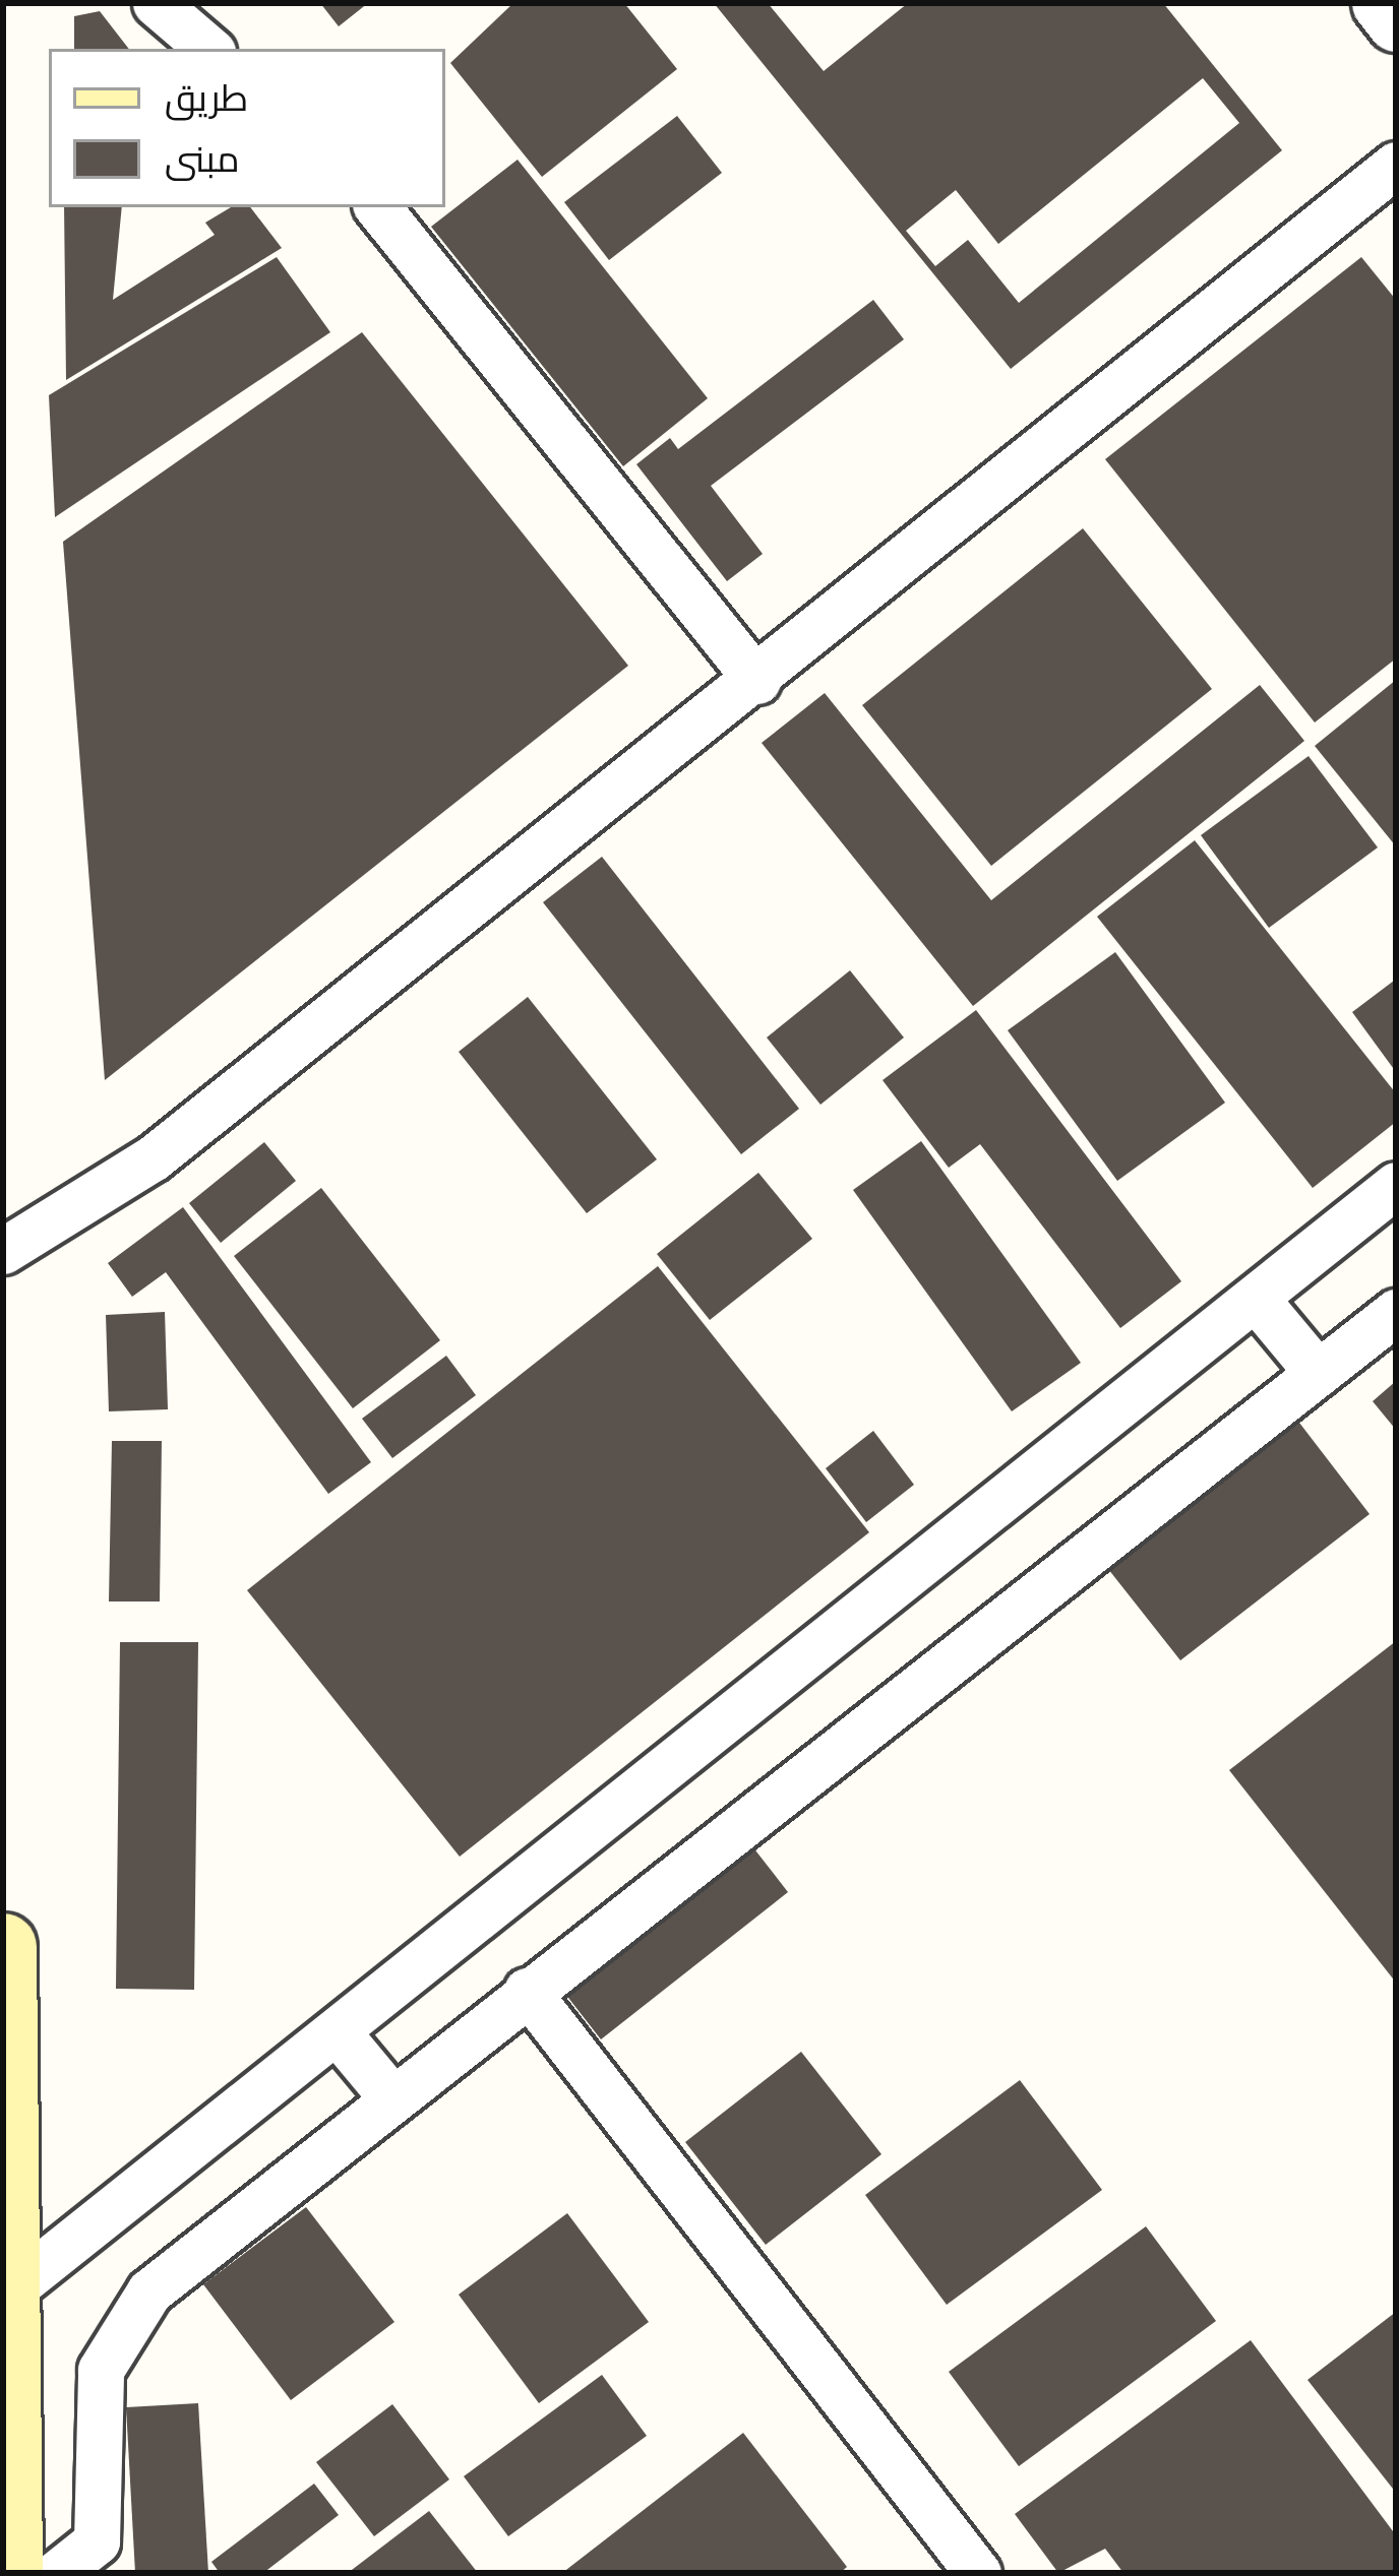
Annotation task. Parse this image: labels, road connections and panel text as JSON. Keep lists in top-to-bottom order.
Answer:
{
  "legend": ["طريق", "مبنى"]
}
